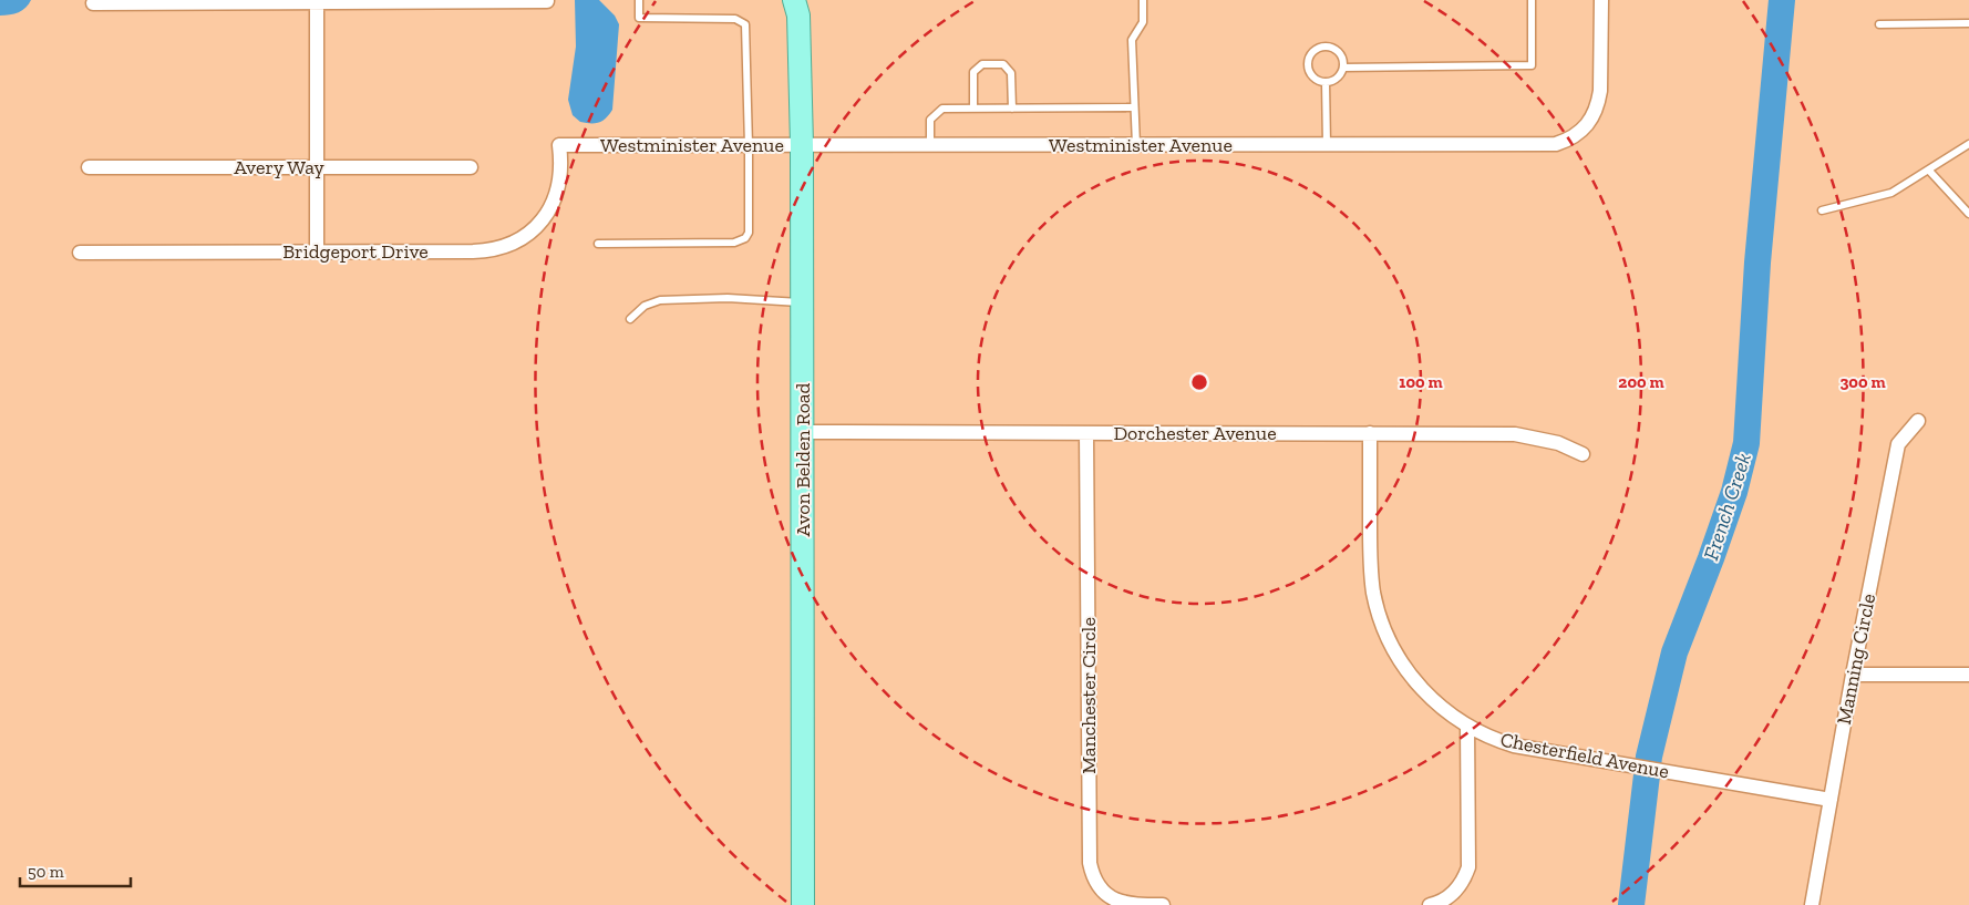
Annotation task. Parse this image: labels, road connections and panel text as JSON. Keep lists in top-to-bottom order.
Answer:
{
  "streets": {
    "main road": ["Avon Belden Road"],
    "street": [
      "Westminister Avenue",
      "Avery Way",
      "Bridgeport Drive",
      "Dorchester Avenue",
      "Manning Circle",
      "Manchester Circle",
      "Chesterfield Avenue"
    ]
  },
  "crossings": [
    ["Westminister Avenue", "Bridgeport Drive"],
    ["Westminister Avenue", "Avon Belden Road"],
    ["Dorchester Avenue", "Avon Belden Road"],
    ["Dorchester Avenue", "Manchester Circle"],
    ["Dorchester Avenue", "Chesterfield Avenue"],
    ["Manning Circle", "Chesterfield Avenue"]
  ],
  "water": ["French Creek"],
  "scale_bar": "50 m",
  "rings": ["100 m", "200 m", "300 m"]
}
